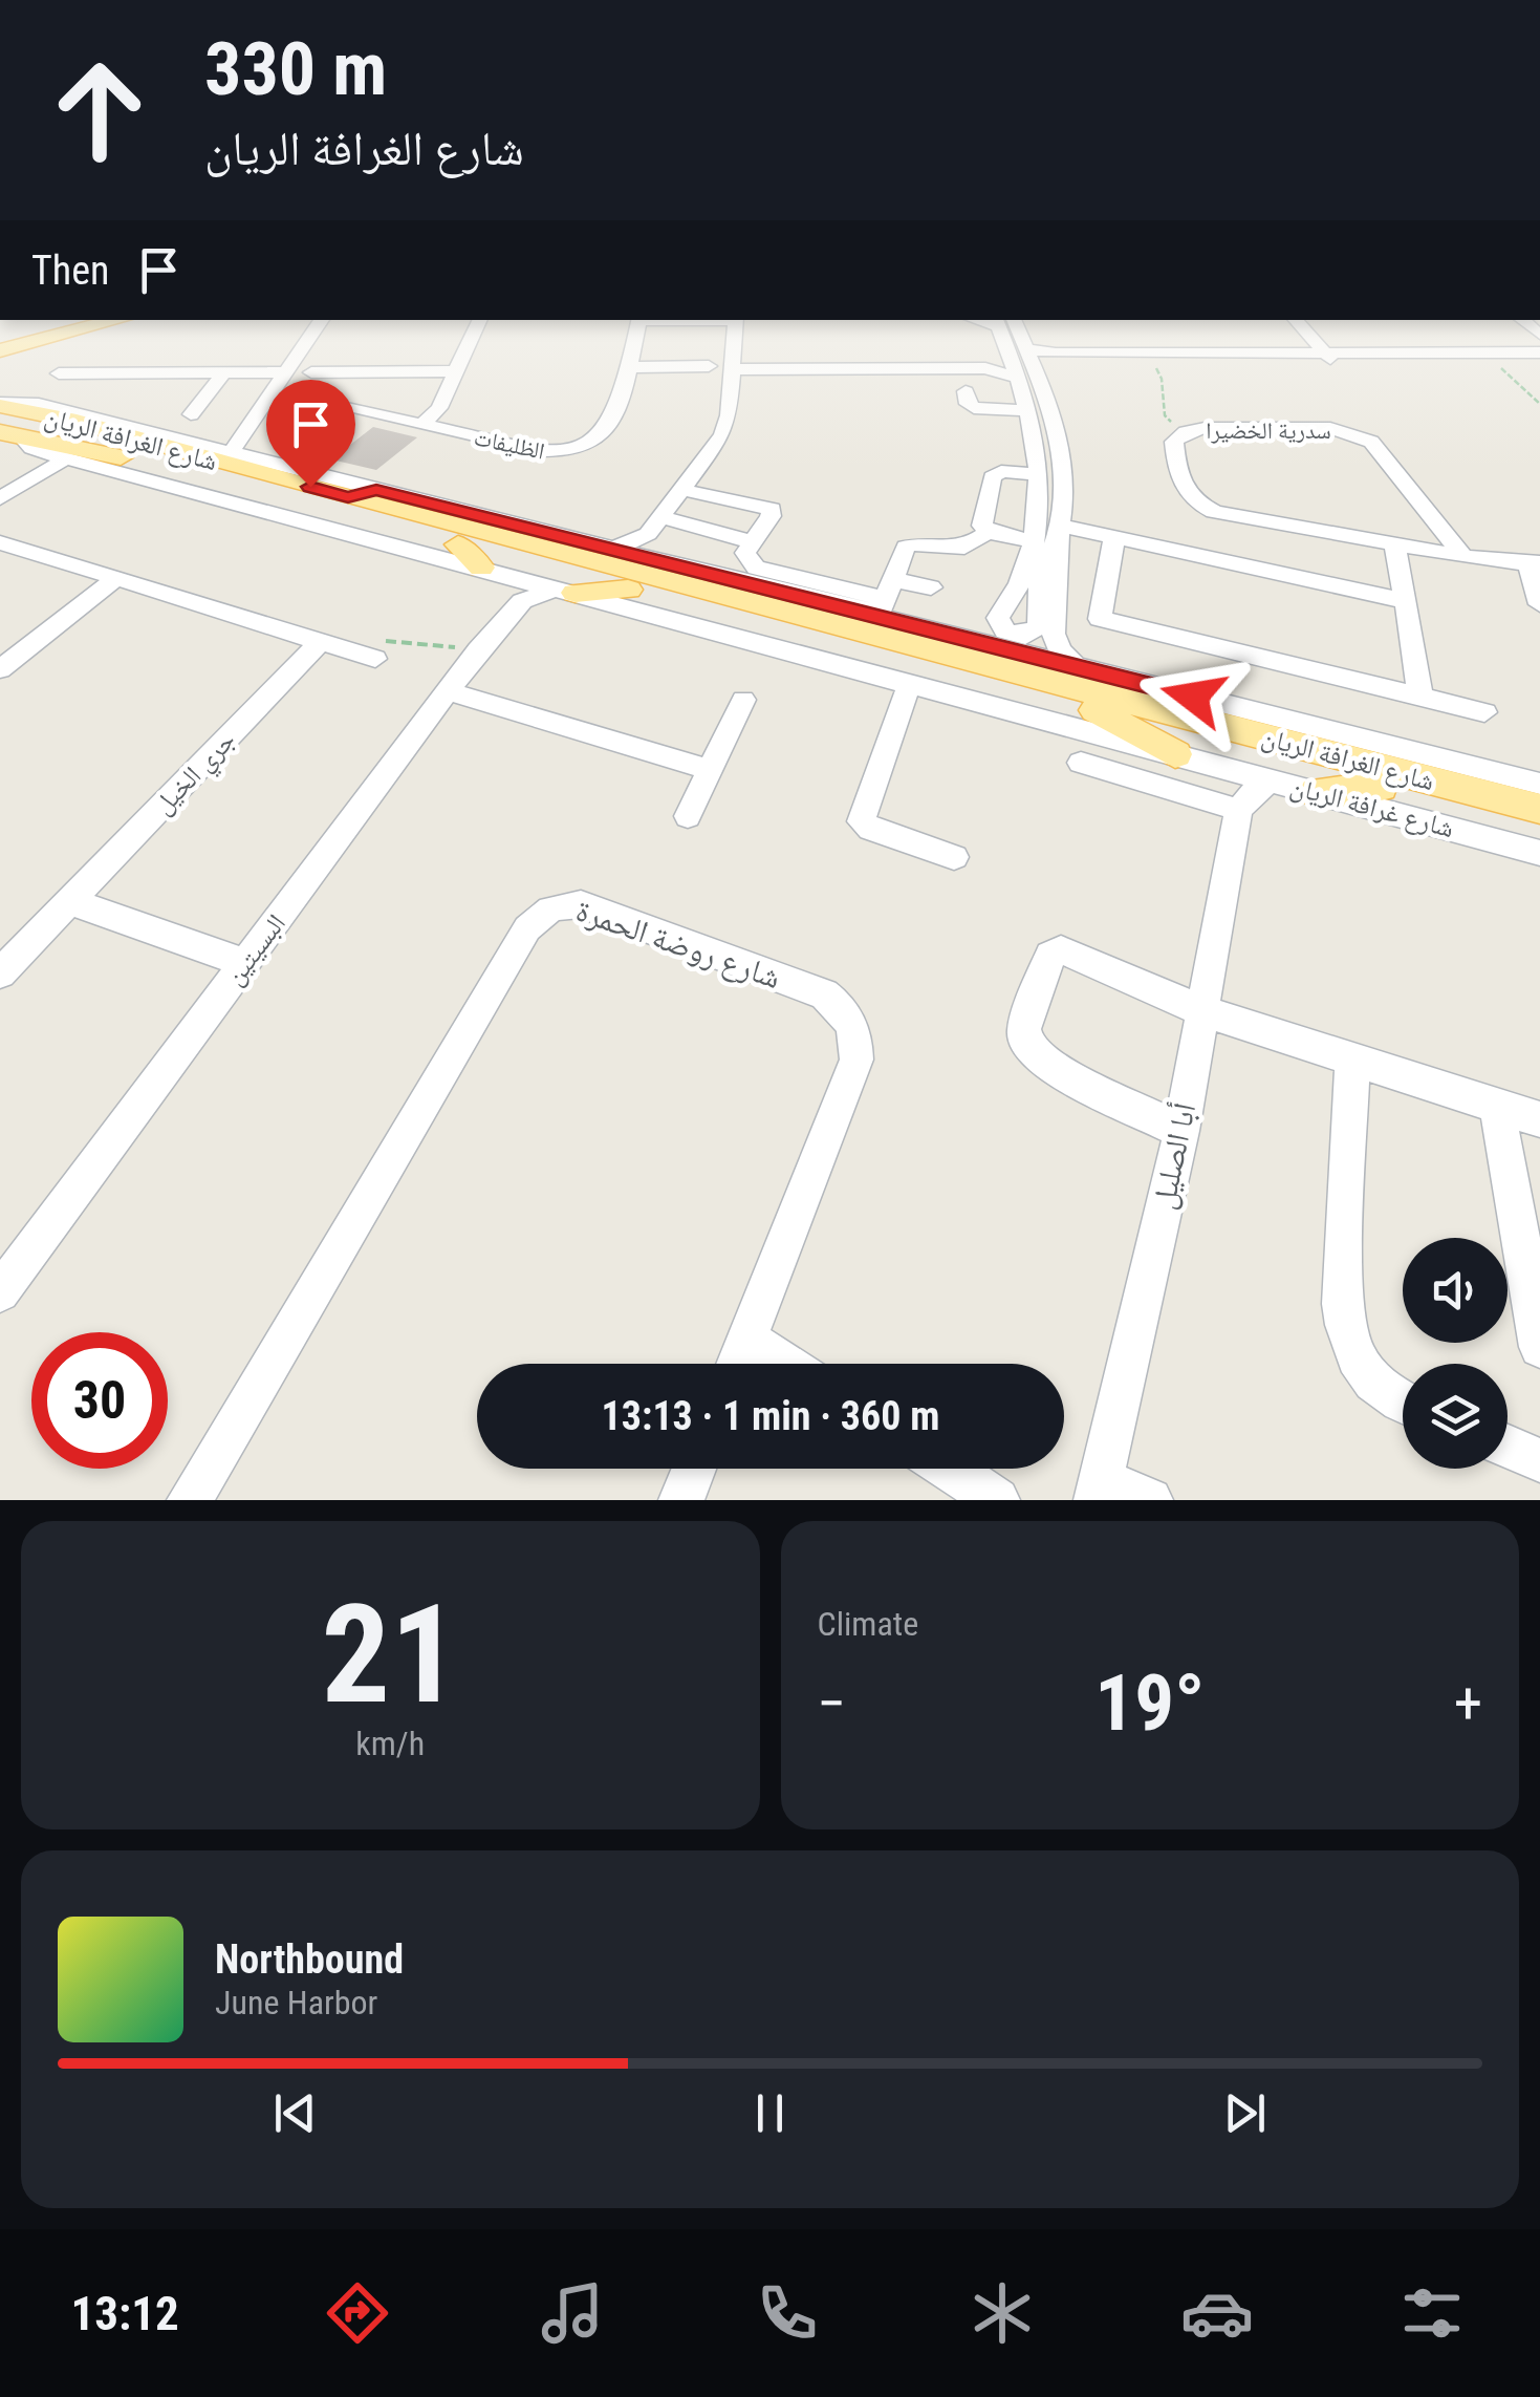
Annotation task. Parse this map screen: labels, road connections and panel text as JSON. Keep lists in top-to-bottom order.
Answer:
{
  "streets": {
    "main road": ["شارع الغرافة الريان"],
    "street": [
      "سدرية الخضيرا",
      "الظليفات",
      "جري الخيل",
      "شارع غرافة الريان",
      "شارع روضة الحمرة",
      "البسيتين",
      "أبا الصليل"
    ]
  },
  "crossings": [
    ["شارع الغرافة الريان", "شارع غرافة الريان"],
    ["شارع الغرافة الريان", "البسيتين"]
  ],
  "page": {
    "turn": ["330 m", "شارع الغرافة الريان"],
    "then": "Then",
    "limit": "30",
    "trip": "13:13 · 1 min · 360 m",
    "tile": [
      ["21", "km/h"],
      "Climate"
    ],
    "heat": ["−", "19°", "+"],
    "song": ["Northbound", "June Harbor"],
    "tabs": "13:12"
  }
}
